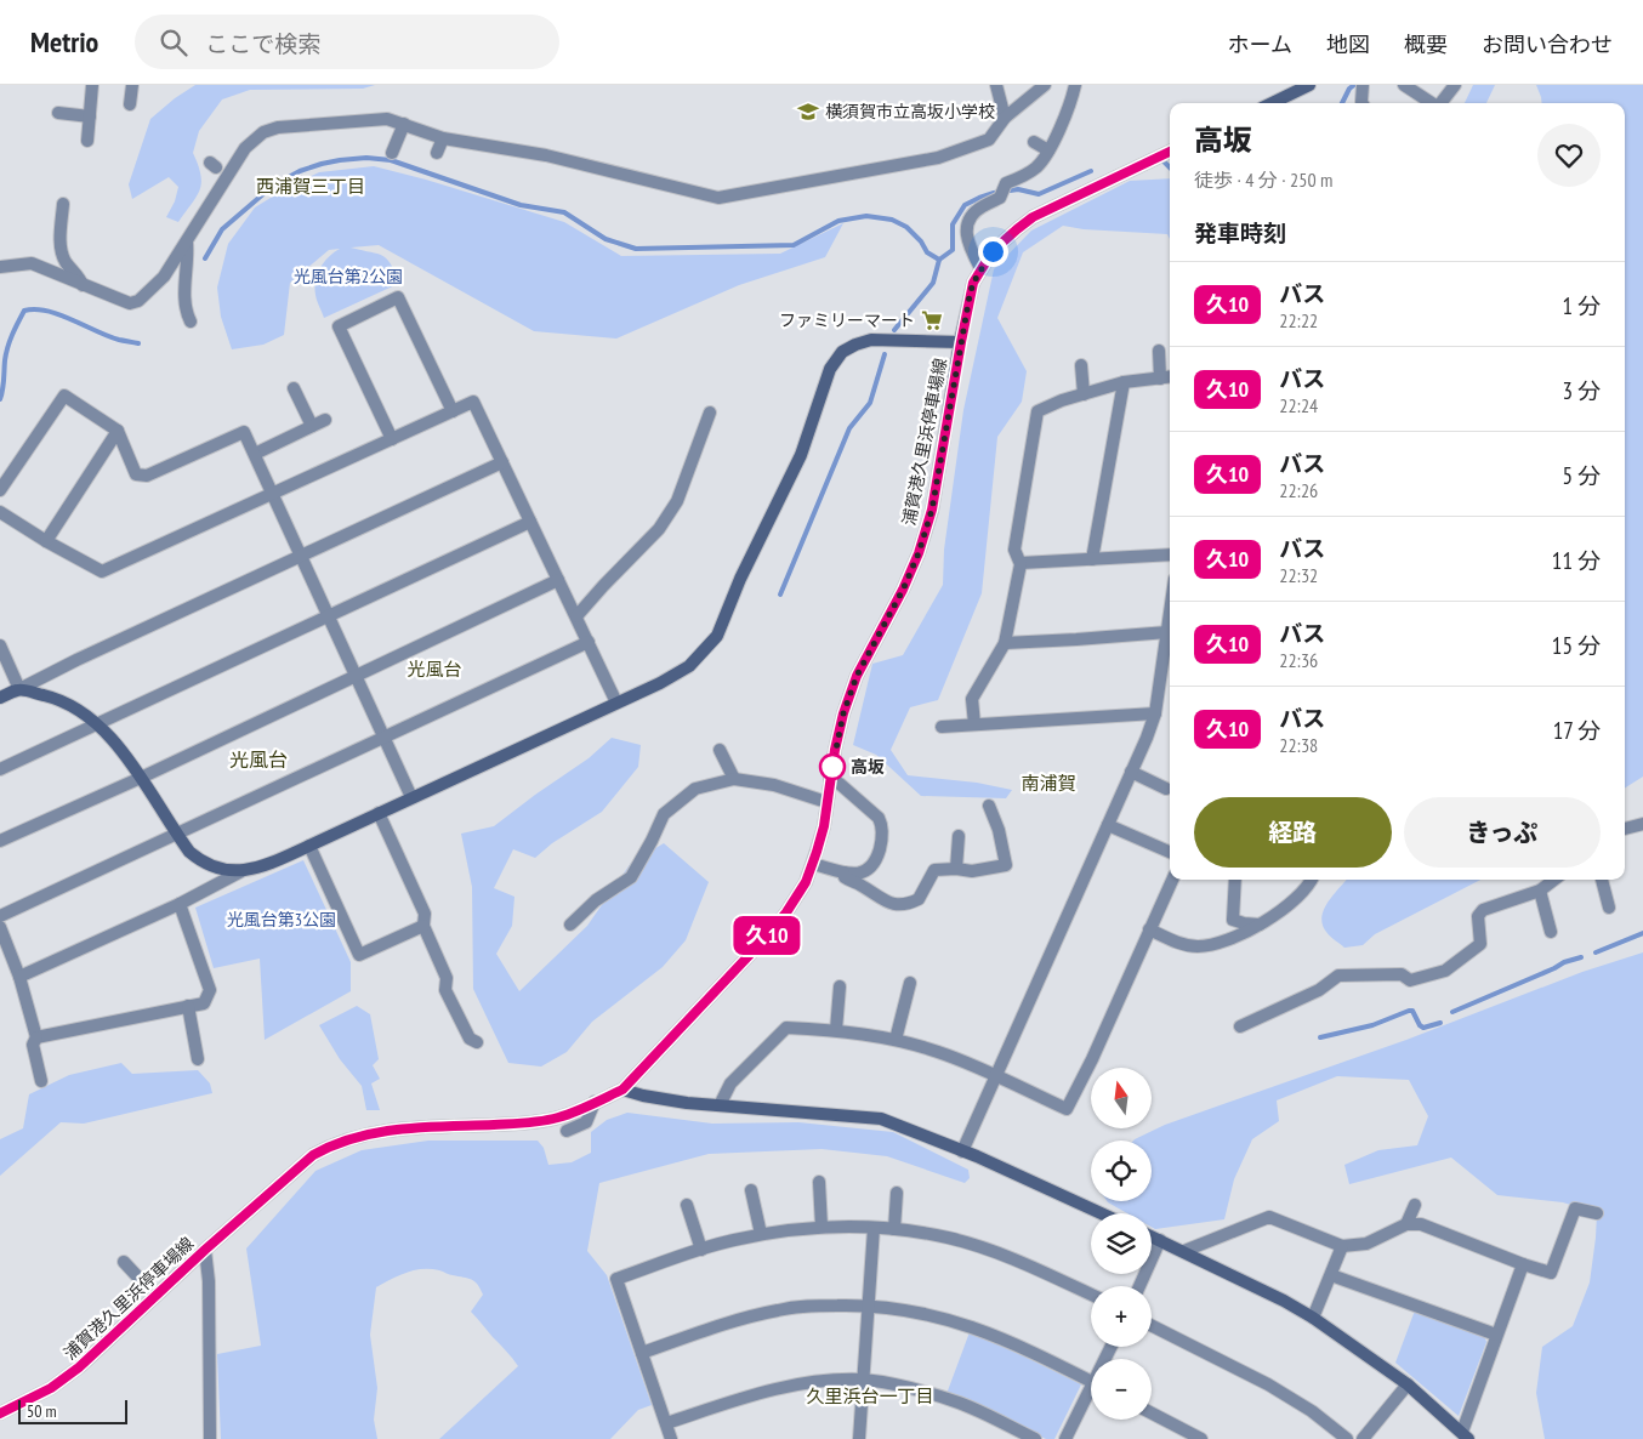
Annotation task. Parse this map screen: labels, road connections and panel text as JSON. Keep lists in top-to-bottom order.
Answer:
{
  "streets": {
    "street": ["浦賀港久里浜停車場線"]
  },
  "districts": [
    "西浦賀三丁目",
    "光風台",
    "光風台",
    "南浦賀",
    "久里浜台一丁目"
  ],
  "parks": ["光風台第2公園", "光風台第3公園"],
  "places": {
    "school or university": ["横須賀市立高坂小学校"],
    "supermarket": ["ファミリーマート"],
    "other": ["高坂"]
  },
  "lines": ["bus line 久10"],
  "scale_bar": "50 m",
  "north": "top",
  "page": {
    "header": "Metrio",
    "search": "ここで検索",
    "nav": [
      "ホーム",
      "地図",
      "概要",
      "お問い合わせ"
    ],
    "on_map": "久10",
    "heading": [
      ["高坂", "徒歩 · 4 分 · 250 m"],
      "発車時刻"
    ],
    "list": [
      {
        "mark": "久10",
        "name": "バス",
        "note": "22:22",
        "value": "1 分"
      },
      {
        "mark": "久10",
        "name": "バス",
        "note": "22:24",
        "value": "3 分"
      },
      {
        "mark": "久10",
        "name": "バス",
        "note": "22:26",
        "value": "5 分"
      },
      {
        "mark": "久10",
        "name": "バス",
        "note": "22:32",
        "value": "11 分"
      },
      {
        "mark": "久10",
        "name": "バス",
        "note": "22:36",
        "value": "15 分"
      },
      {
        "mark": "久10",
        "name": "バス",
        "note": "22:38",
        "value": "17 分"
      }
    ],
    "buttons": ["経路", "きっぷ"],
    "map_buttons": ["+", "−"],
    "scale": "50 m"
  }
}
